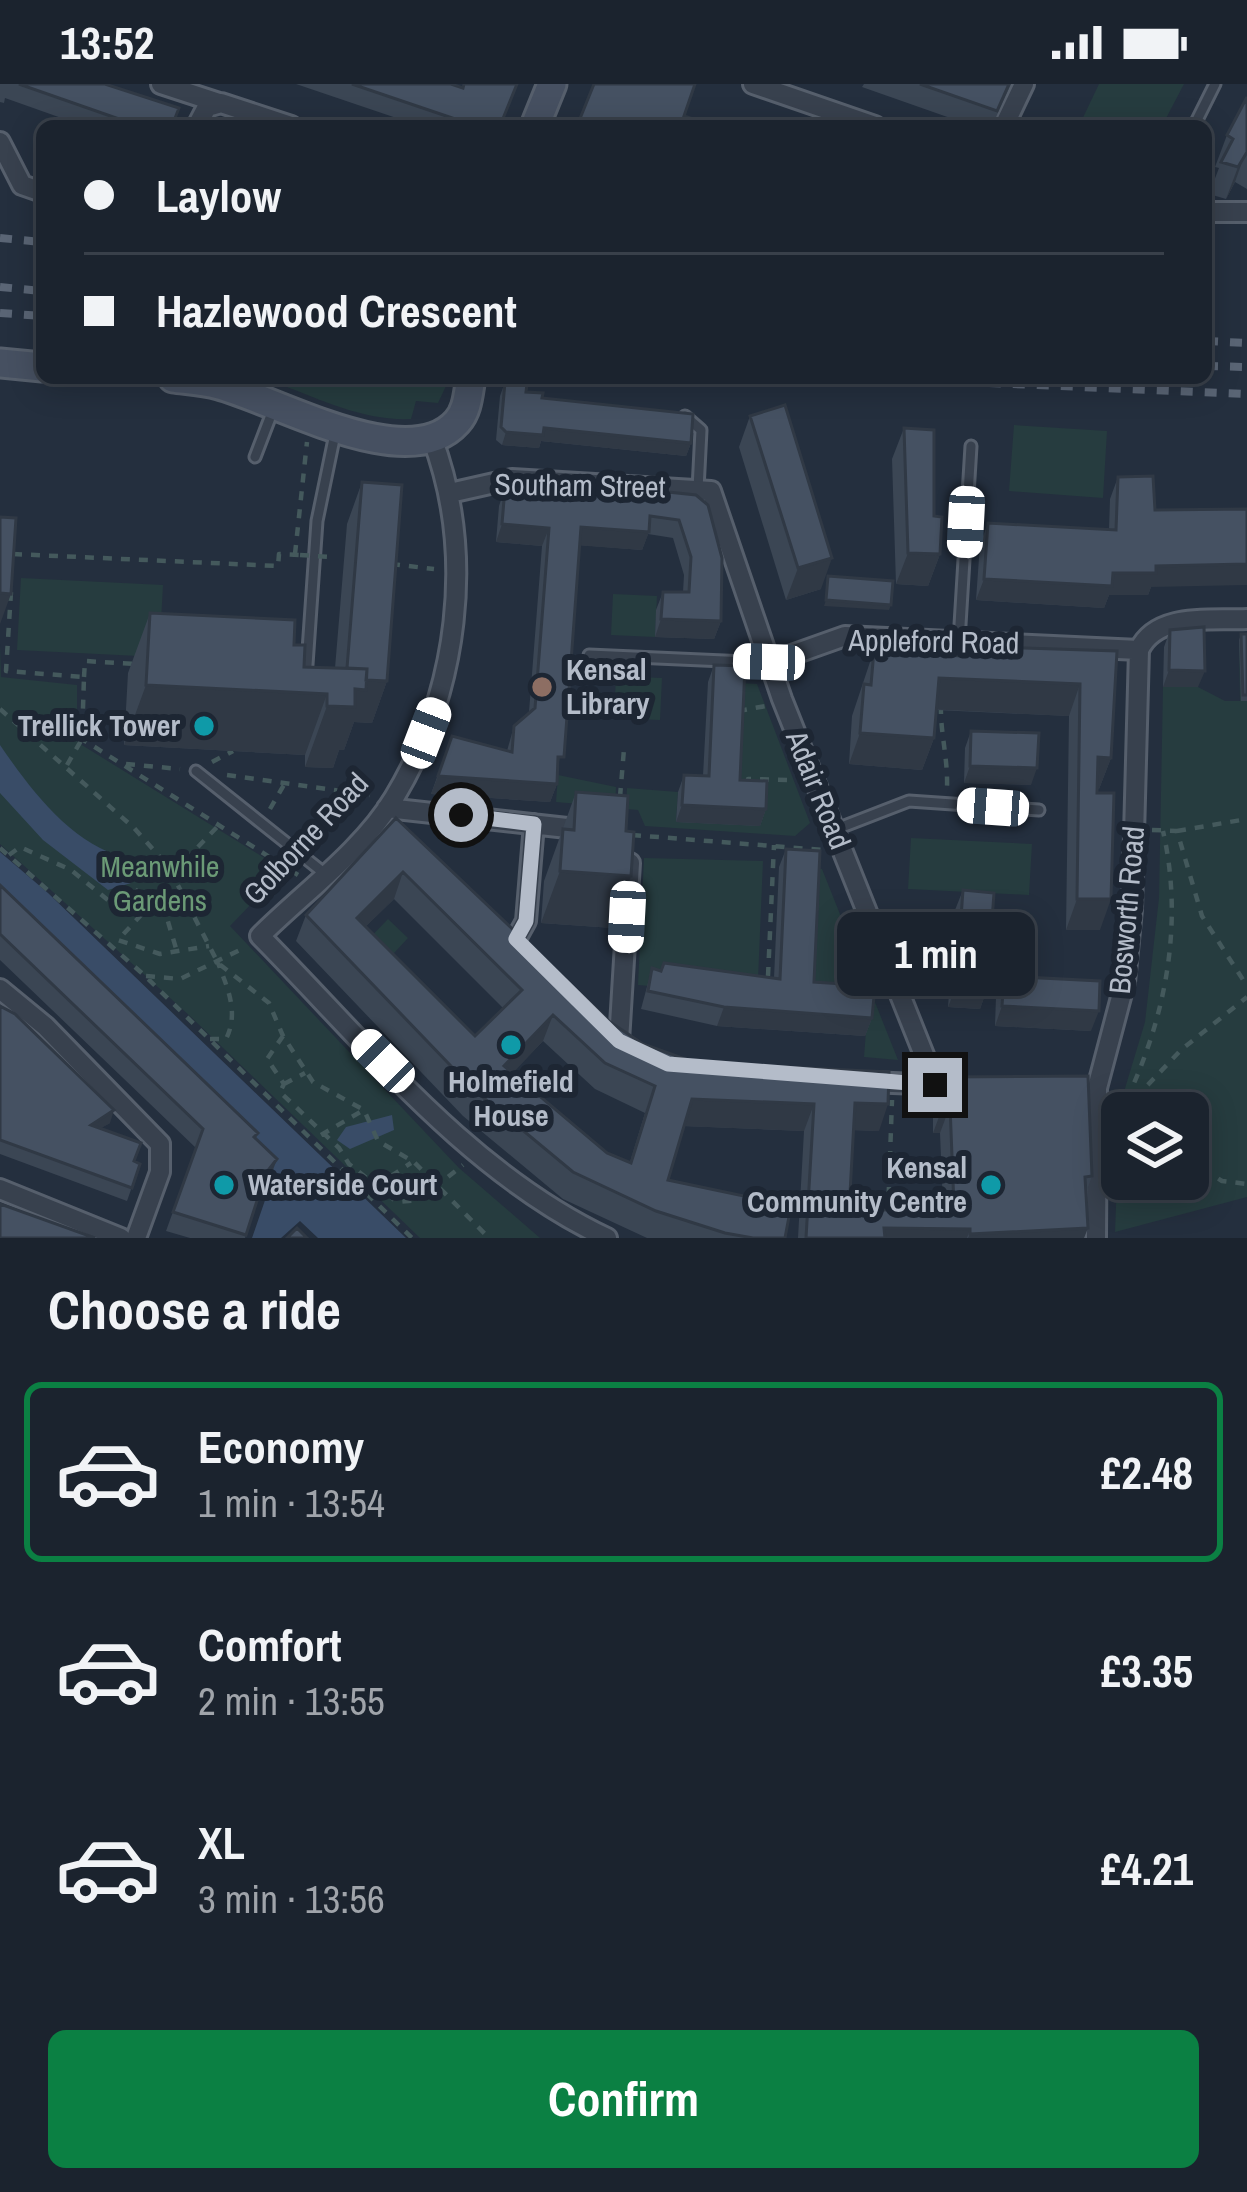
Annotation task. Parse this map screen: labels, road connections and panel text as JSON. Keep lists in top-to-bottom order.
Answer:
{
  "streets": {
    "street": [
      "Southam Street",
      "Appleford Road",
      "Adair Road",
      "Golborne Road",
      "Bosworth Road"
    ]
  },
  "crossings": [
    ["Southam Street", "Adair Road"],
    ["Southam Street", "Golborne Road"],
    ["Appleford Road", "Adair Road"],
    ["Appleford Road", "Bosworth Road"]
  ],
  "parks": ["Meanwhile Gardens"],
  "places": [
    "Kensal Library",
    "Trellick Tower",
    "Holmefield House",
    "Waterside Court",
    "Kensal Community Centre"
  ],
  "page": {
    "status": "13:52",
    "banner": ["Laylow", "Hazlewood Crescent"],
    "bubble": "1 min",
    "heading": "Choose a ride",
    "list": [
      {
        "name": "Economy",
        "note": "1 min · 13:54",
        "value": "£2.48"
      },
      {
        "name": "Comfort",
        "note": "2 min · 13:55",
        "value": "£3.35"
      },
      {
        "name": "XL",
        "note": "3 min · 13:56",
        "value": "£4.21"
      }
    ],
    "buttons": "Confirm"
  }
}
